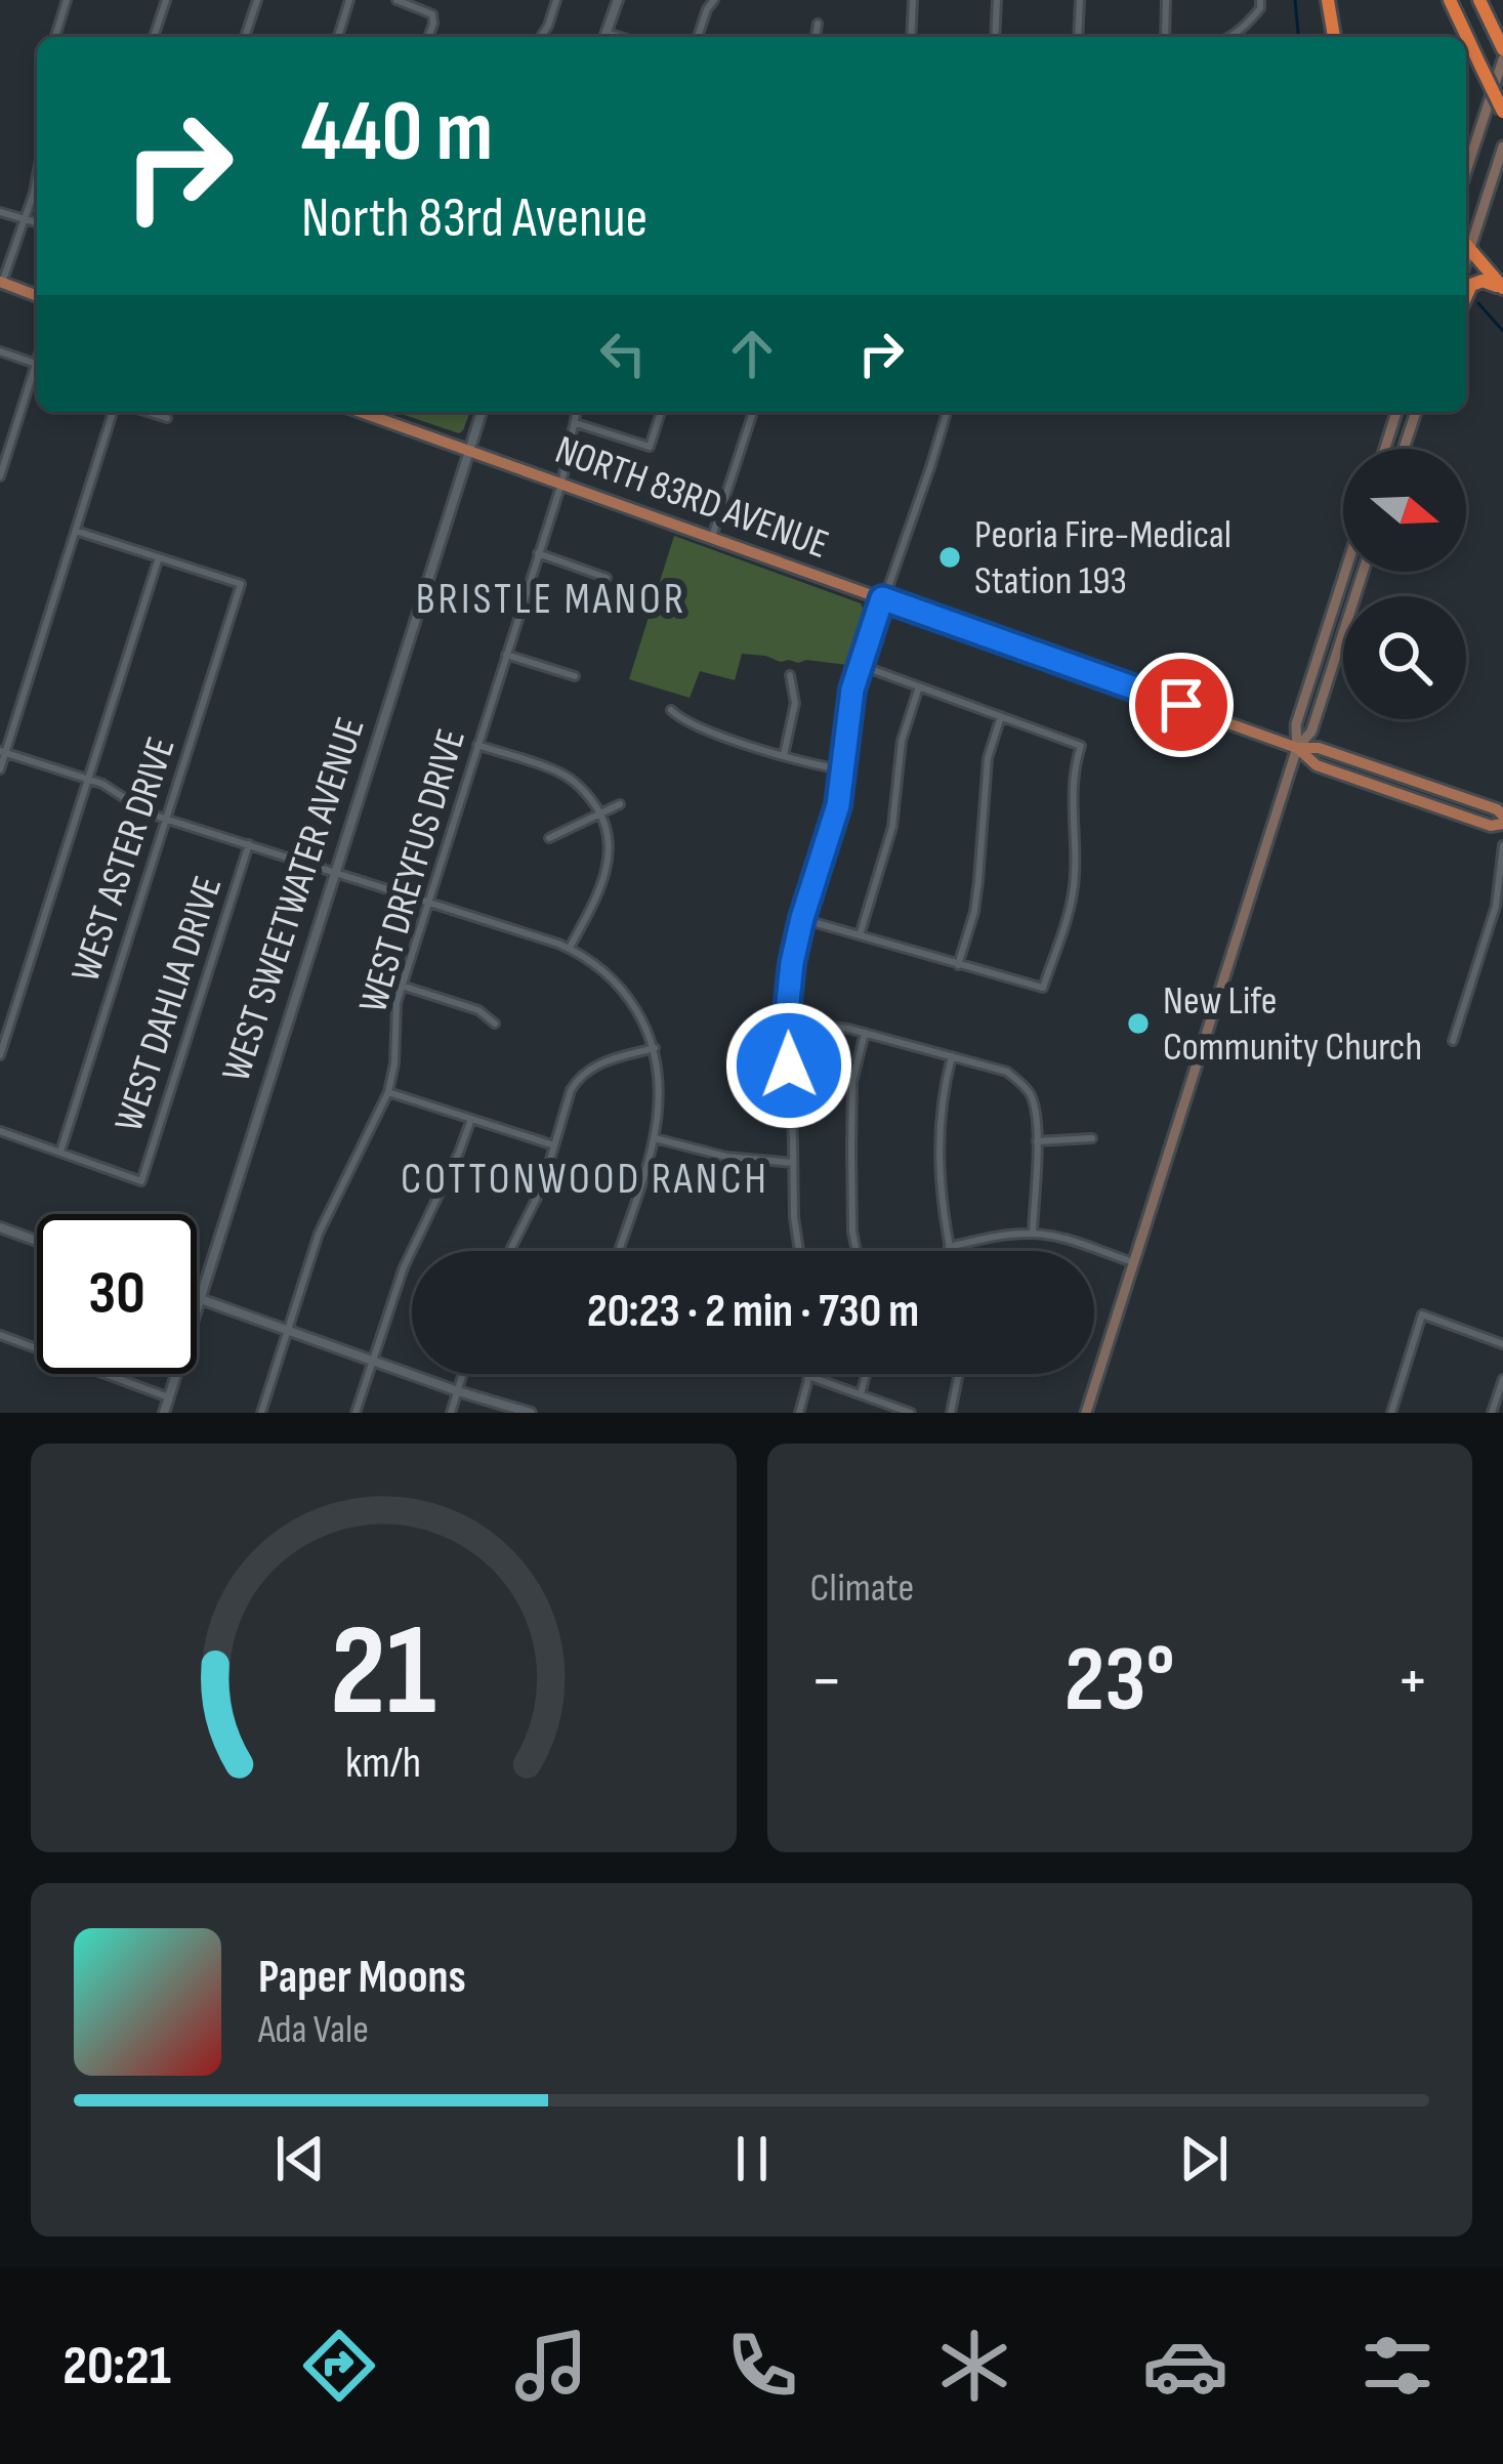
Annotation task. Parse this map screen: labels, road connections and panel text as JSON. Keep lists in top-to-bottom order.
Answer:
{
  "streets": {
    "main road": ["NORTH 83RD AVENUE"],
    "street": [
      "WEST ASTER DRIVE",
      "WEST DREYFUS DRIVE",
      "WEST SWEETWATER AVENUE",
      "WEST DAHLIA DRIVE"
    ]
  },
  "crossings": [
    ["NORTH 83RD AVENUE", "WEST DREYFUS DRIVE"],
    ["NORTH 83RD AVENUE", "WEST SWEETWATER AVENUE"],
    ["WEST ASTER DRIVE", "WEST DAHLIA DRIVE"]
  ],
  "districts": ["BRISTLE MANOR", "COTTONWOOD RANCH"],
  "places": ["Peoria Fire-Medical Station 193", "New Life Community Church"],
  "north": "right",
  "page": {
    "turn": ["440 m", "North 83rd Avenue"],
    "limit": "30",
    "trip": "20:23 · 2 min · 730 m",
    "tile": "Climate",
    "heat": ["−", "23°", "+"],
    "song": ["Paper Moons", "Ada Vale"],
    "tabs": "20:21",
    "gauge": ["21", "km/h"]
  }
}
